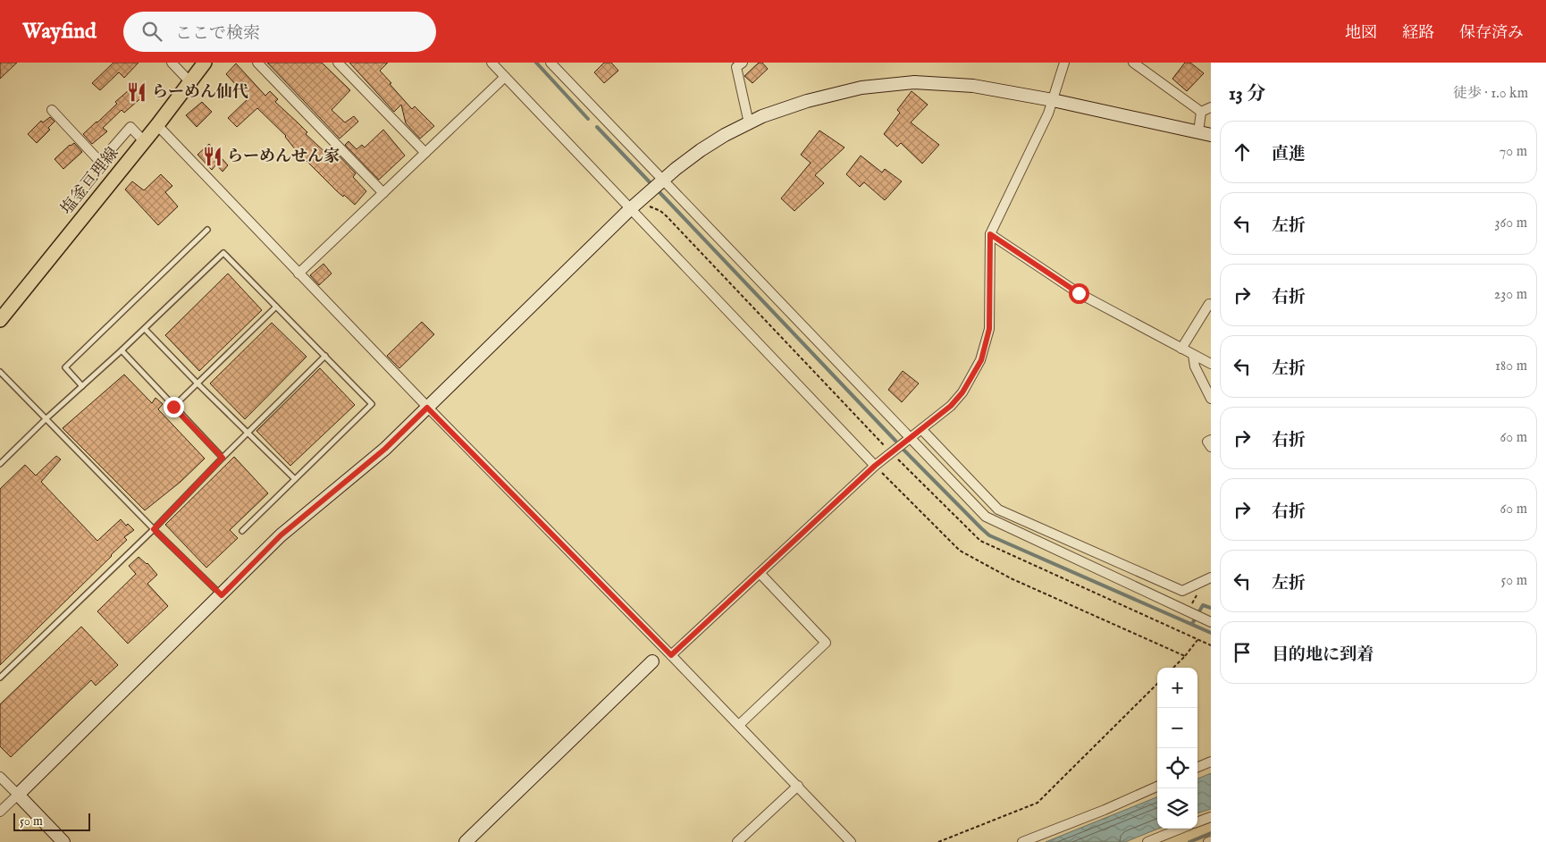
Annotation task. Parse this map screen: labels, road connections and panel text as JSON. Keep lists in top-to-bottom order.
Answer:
{
  "streets": {
    "main road": ["塩釜亘理線"]
  },
  "places": {
    "restaurant": ["らーめん仙代", "らーめんせん家"]
  },
  "scale_bar": "50 m",
  "page": {
    "header": "Wayfind",
    "search": "ここで検索",
    "nav": ["地図", "経路", "保存済み"],
    "heading": ["13 分", "徒歩 · 1.0 km"],
    "list": [
      ["直進", "70 m"],
      ["左折", "360 m"],
      ["右折", "230 m"],
      ["左折", "180 m"],
      ["右折", "60 m"],
      ["右折", "60 m"],
      ["左折", "50 m"],
      "目的地に到着"
    ],
    "map_buttons": ["+", "−"],
    "scale": "50 m"
  }
}
